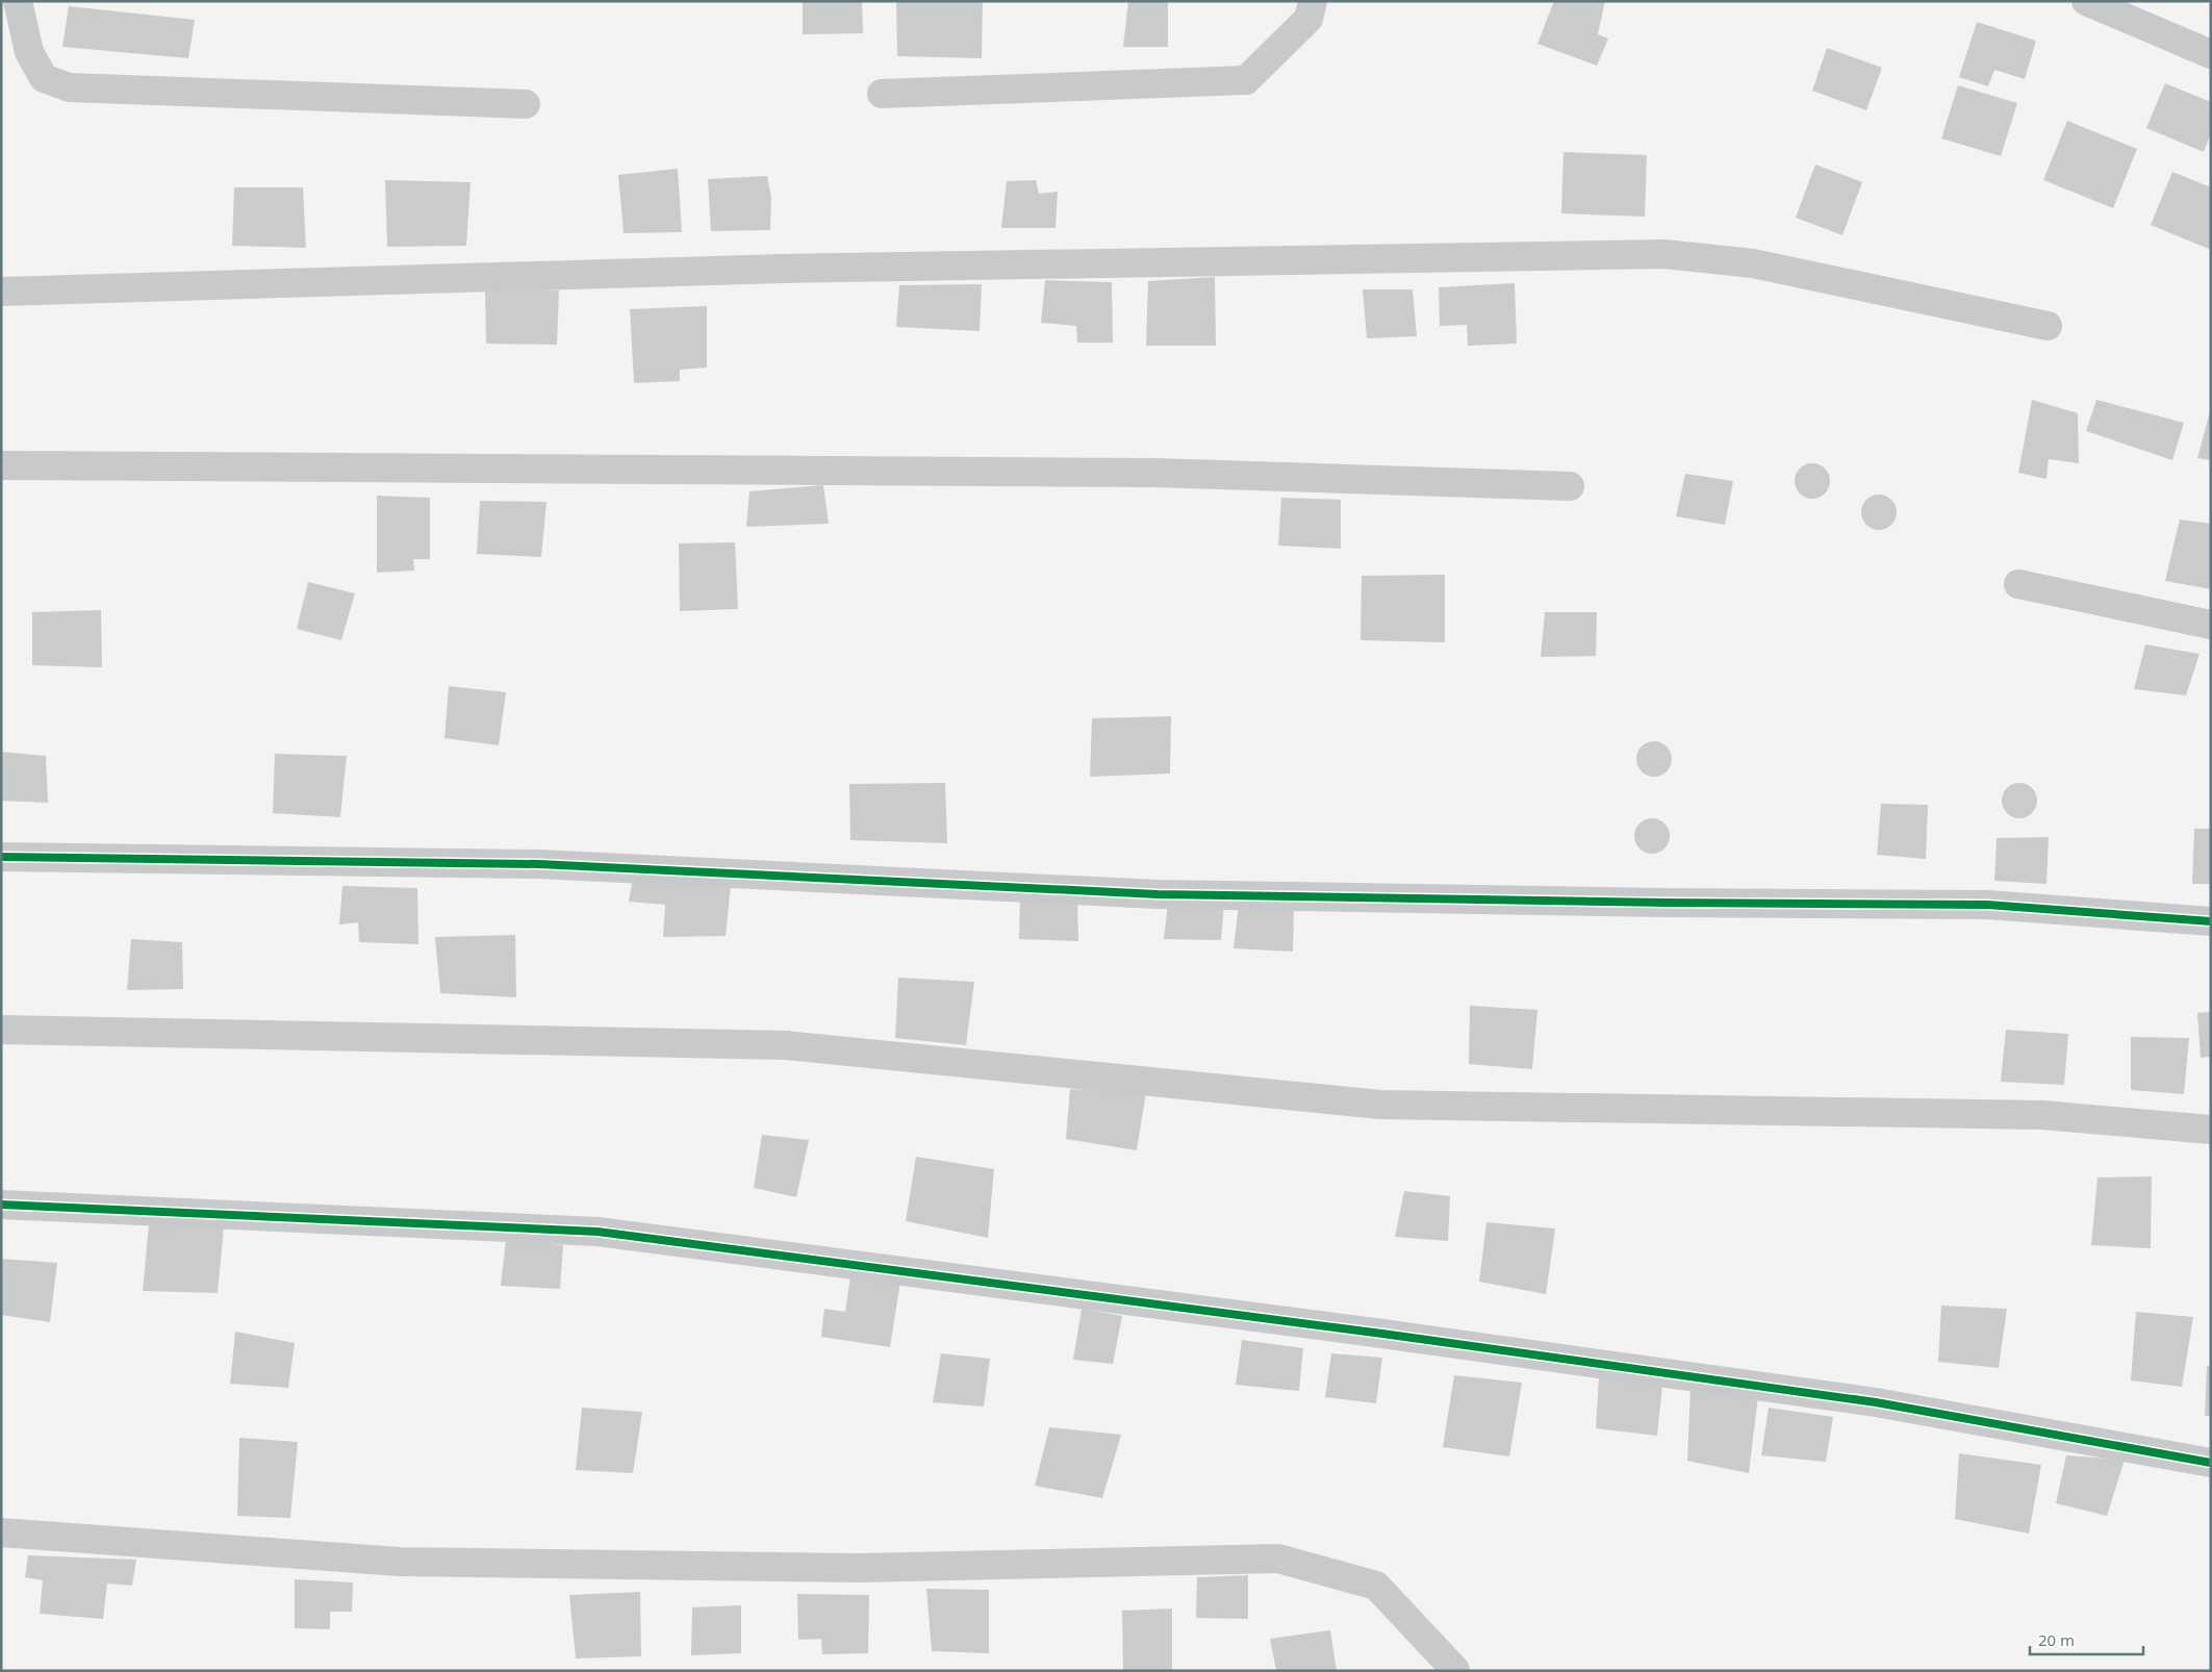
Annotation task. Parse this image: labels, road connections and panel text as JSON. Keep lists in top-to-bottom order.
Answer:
{
  "scale_bar": "20 m"
}
